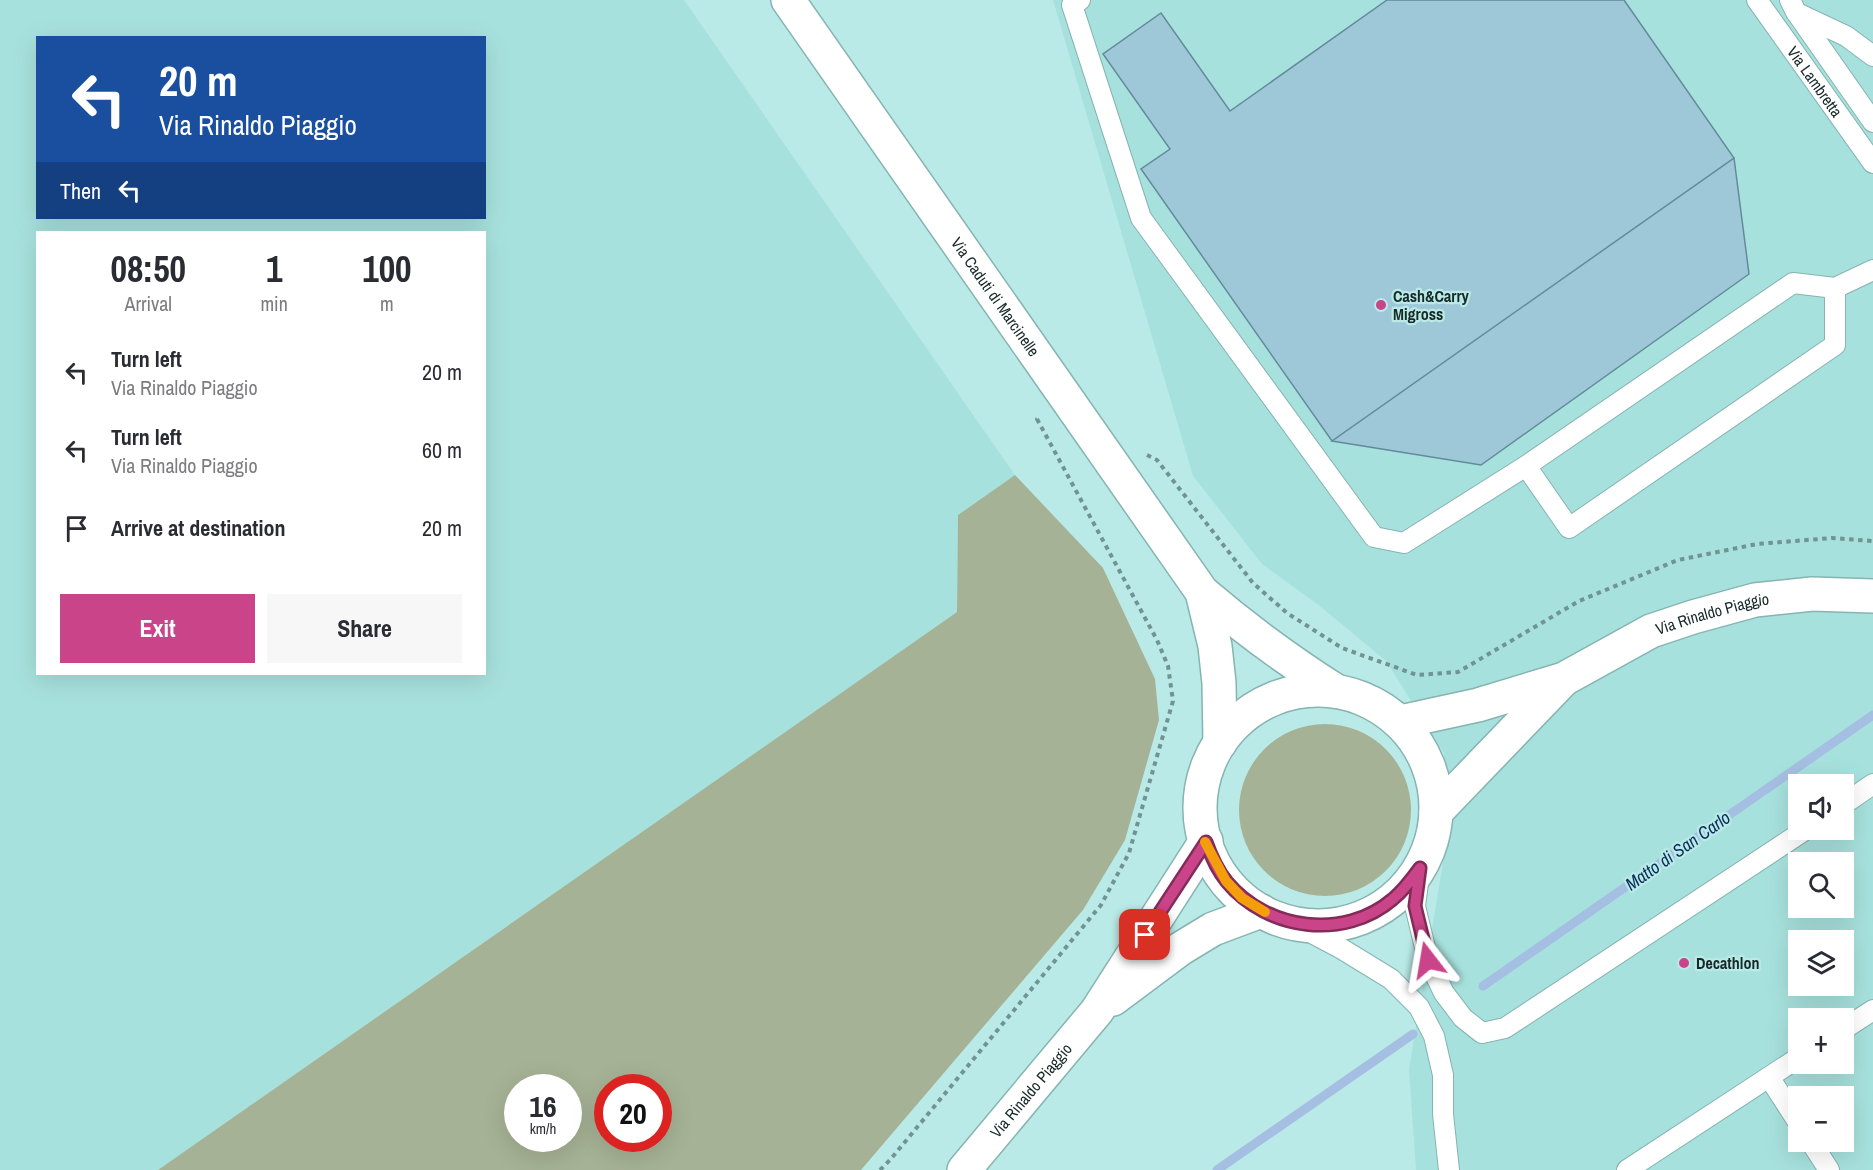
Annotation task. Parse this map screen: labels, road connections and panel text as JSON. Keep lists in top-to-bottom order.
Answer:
{
  "streets": {
    "street": ["Via Caduti di Marcinelle", "Via Rinaldo Piaggio"],
    "lane": ["Via Lambretta"]
  },
  "water": ["Matto di San Carlo"],
  "places": ["Cash&Carry Migross", "Decathlon"],
  "page": {
    "turn": ["20 m", "Via Rinaldo Piaggio"],
    "then": "Then",
    "eta": [
      "08:50",
      "Arrival",
      "1",
      "min",
      "100",
      "m"
    ],
    "list": [
      {
        "name": "Turn left",
        "note": "Via Rinaldo Piaggio",
        "value": "20 m"
      },
      {
        "name": "Turn left",
        "note": "Via Rinaldo Piaggio",
        "value": "60 m"
      },
      {
        "name": "Arrive at destination",
        "value": "20 m"
      }
    ],
    "buttons": ["Exit", "Share"],
    "map_buttons": ["+", "−"],
    "speed": "16 km/h",
    "limit": "20"
  }
}
